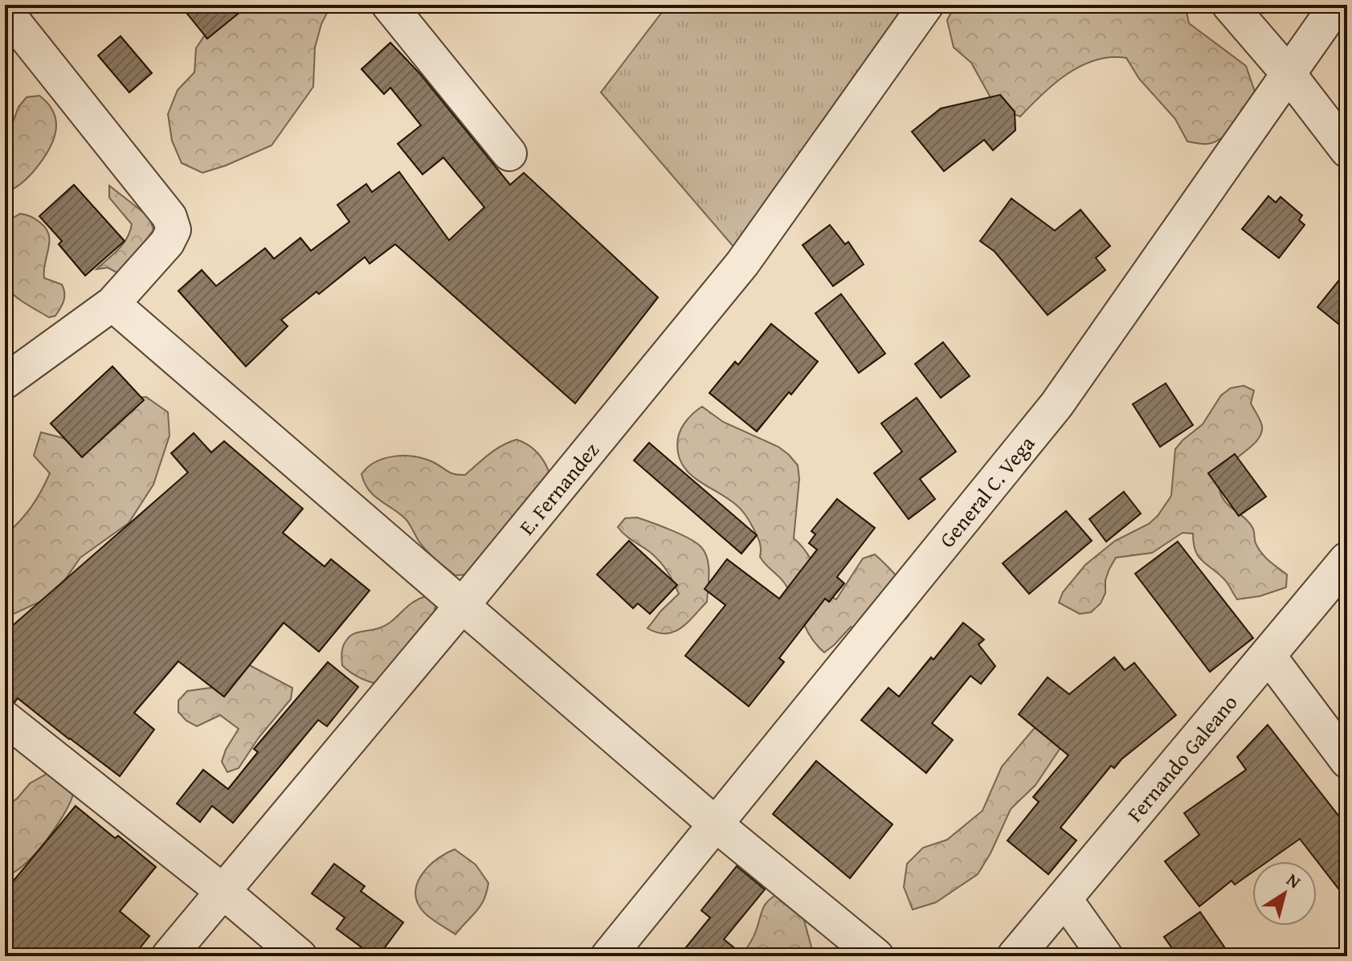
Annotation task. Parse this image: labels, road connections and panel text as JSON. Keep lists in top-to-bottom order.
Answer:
{
  "streets": {
    "street": ["E. Fernandez", "General C. Vega", "Fernando Galeano"]
  },
  "north": "top right"
}
